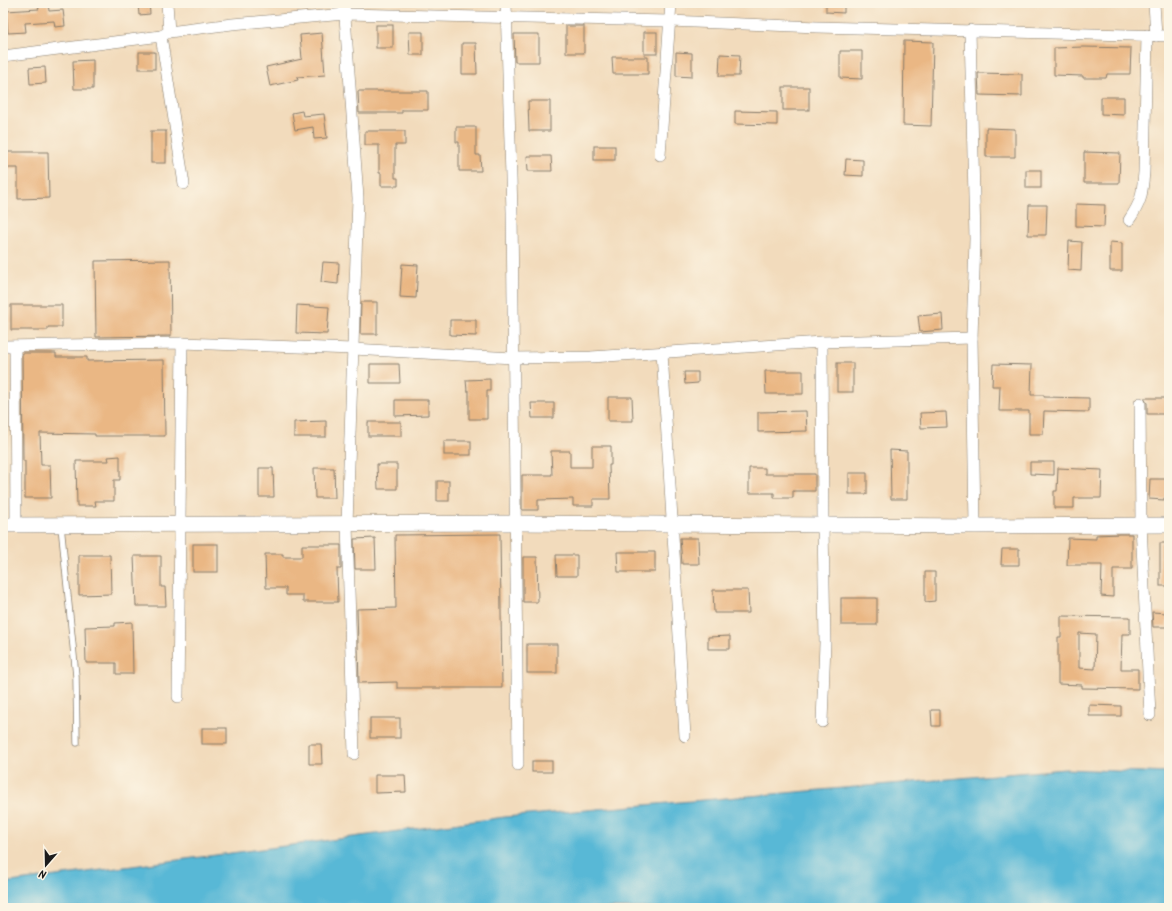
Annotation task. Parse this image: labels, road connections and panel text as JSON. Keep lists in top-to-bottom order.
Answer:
{
  "north": "bottom"
}
